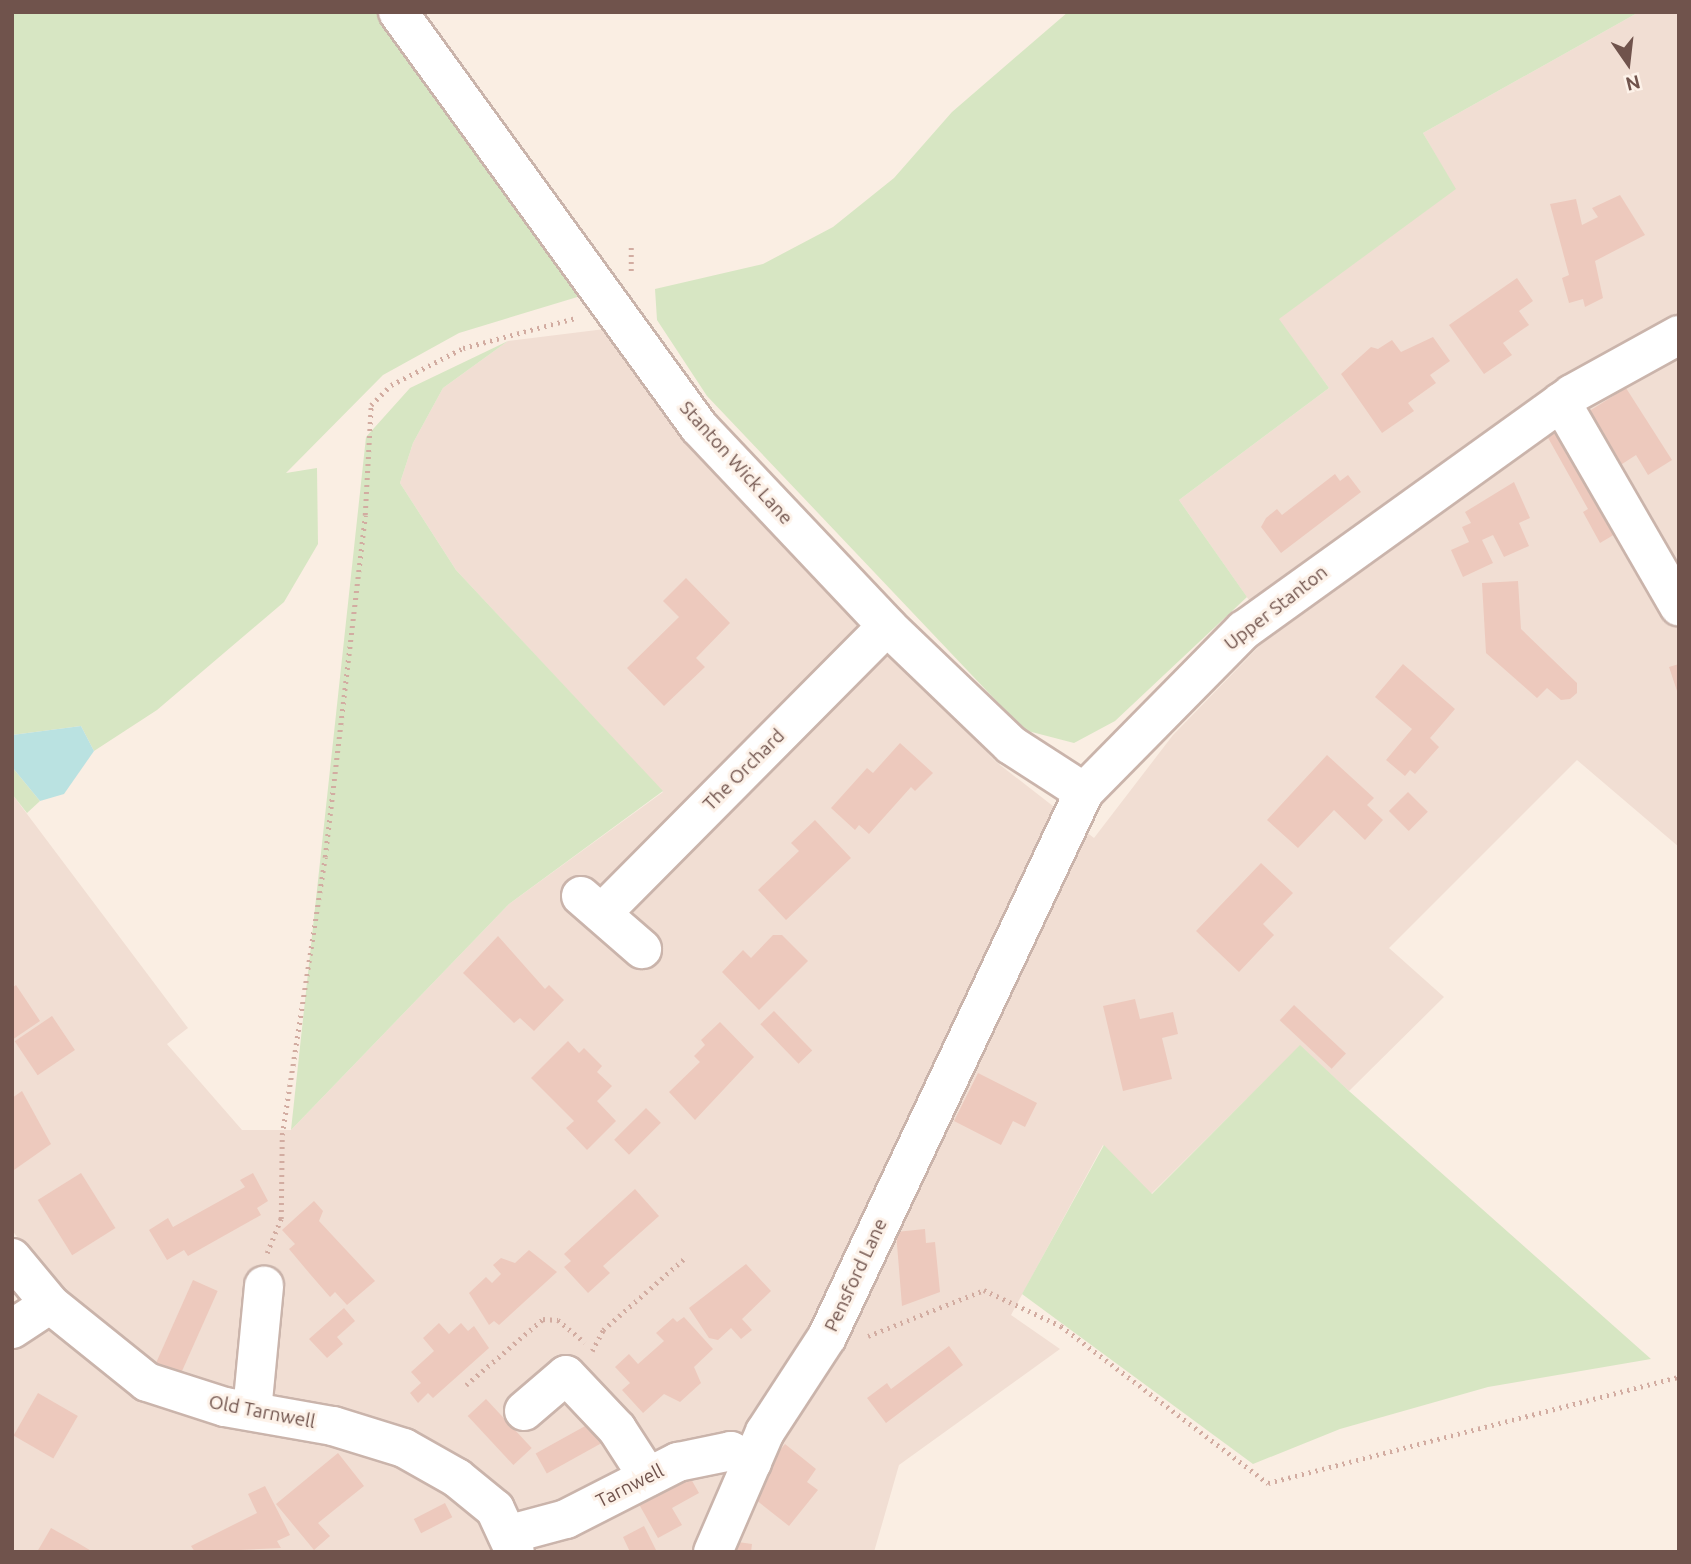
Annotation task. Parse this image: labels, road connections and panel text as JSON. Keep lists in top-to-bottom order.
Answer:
{
  "streets": {
    "street": [
      "Stanton Wick Lane",
      "Upper Stanton",
      "The Orchard",
      "Pensford Lane",
      "Old Tarnwell",
      "Tarnwell"
    ]
  },
  "crossings": [
    ["Stanton Wick Lane", "Upper Stanton"],
    ["Stanton Wick Lane", "The Orchard"],
    ["Upper Stanton", "Pensford Lane"],
    ["Pensford Lane", "Tarnwell"],
    ["Old Tarnwell", "Tarnwell"]
  ],
  "north": "bottom"
}
